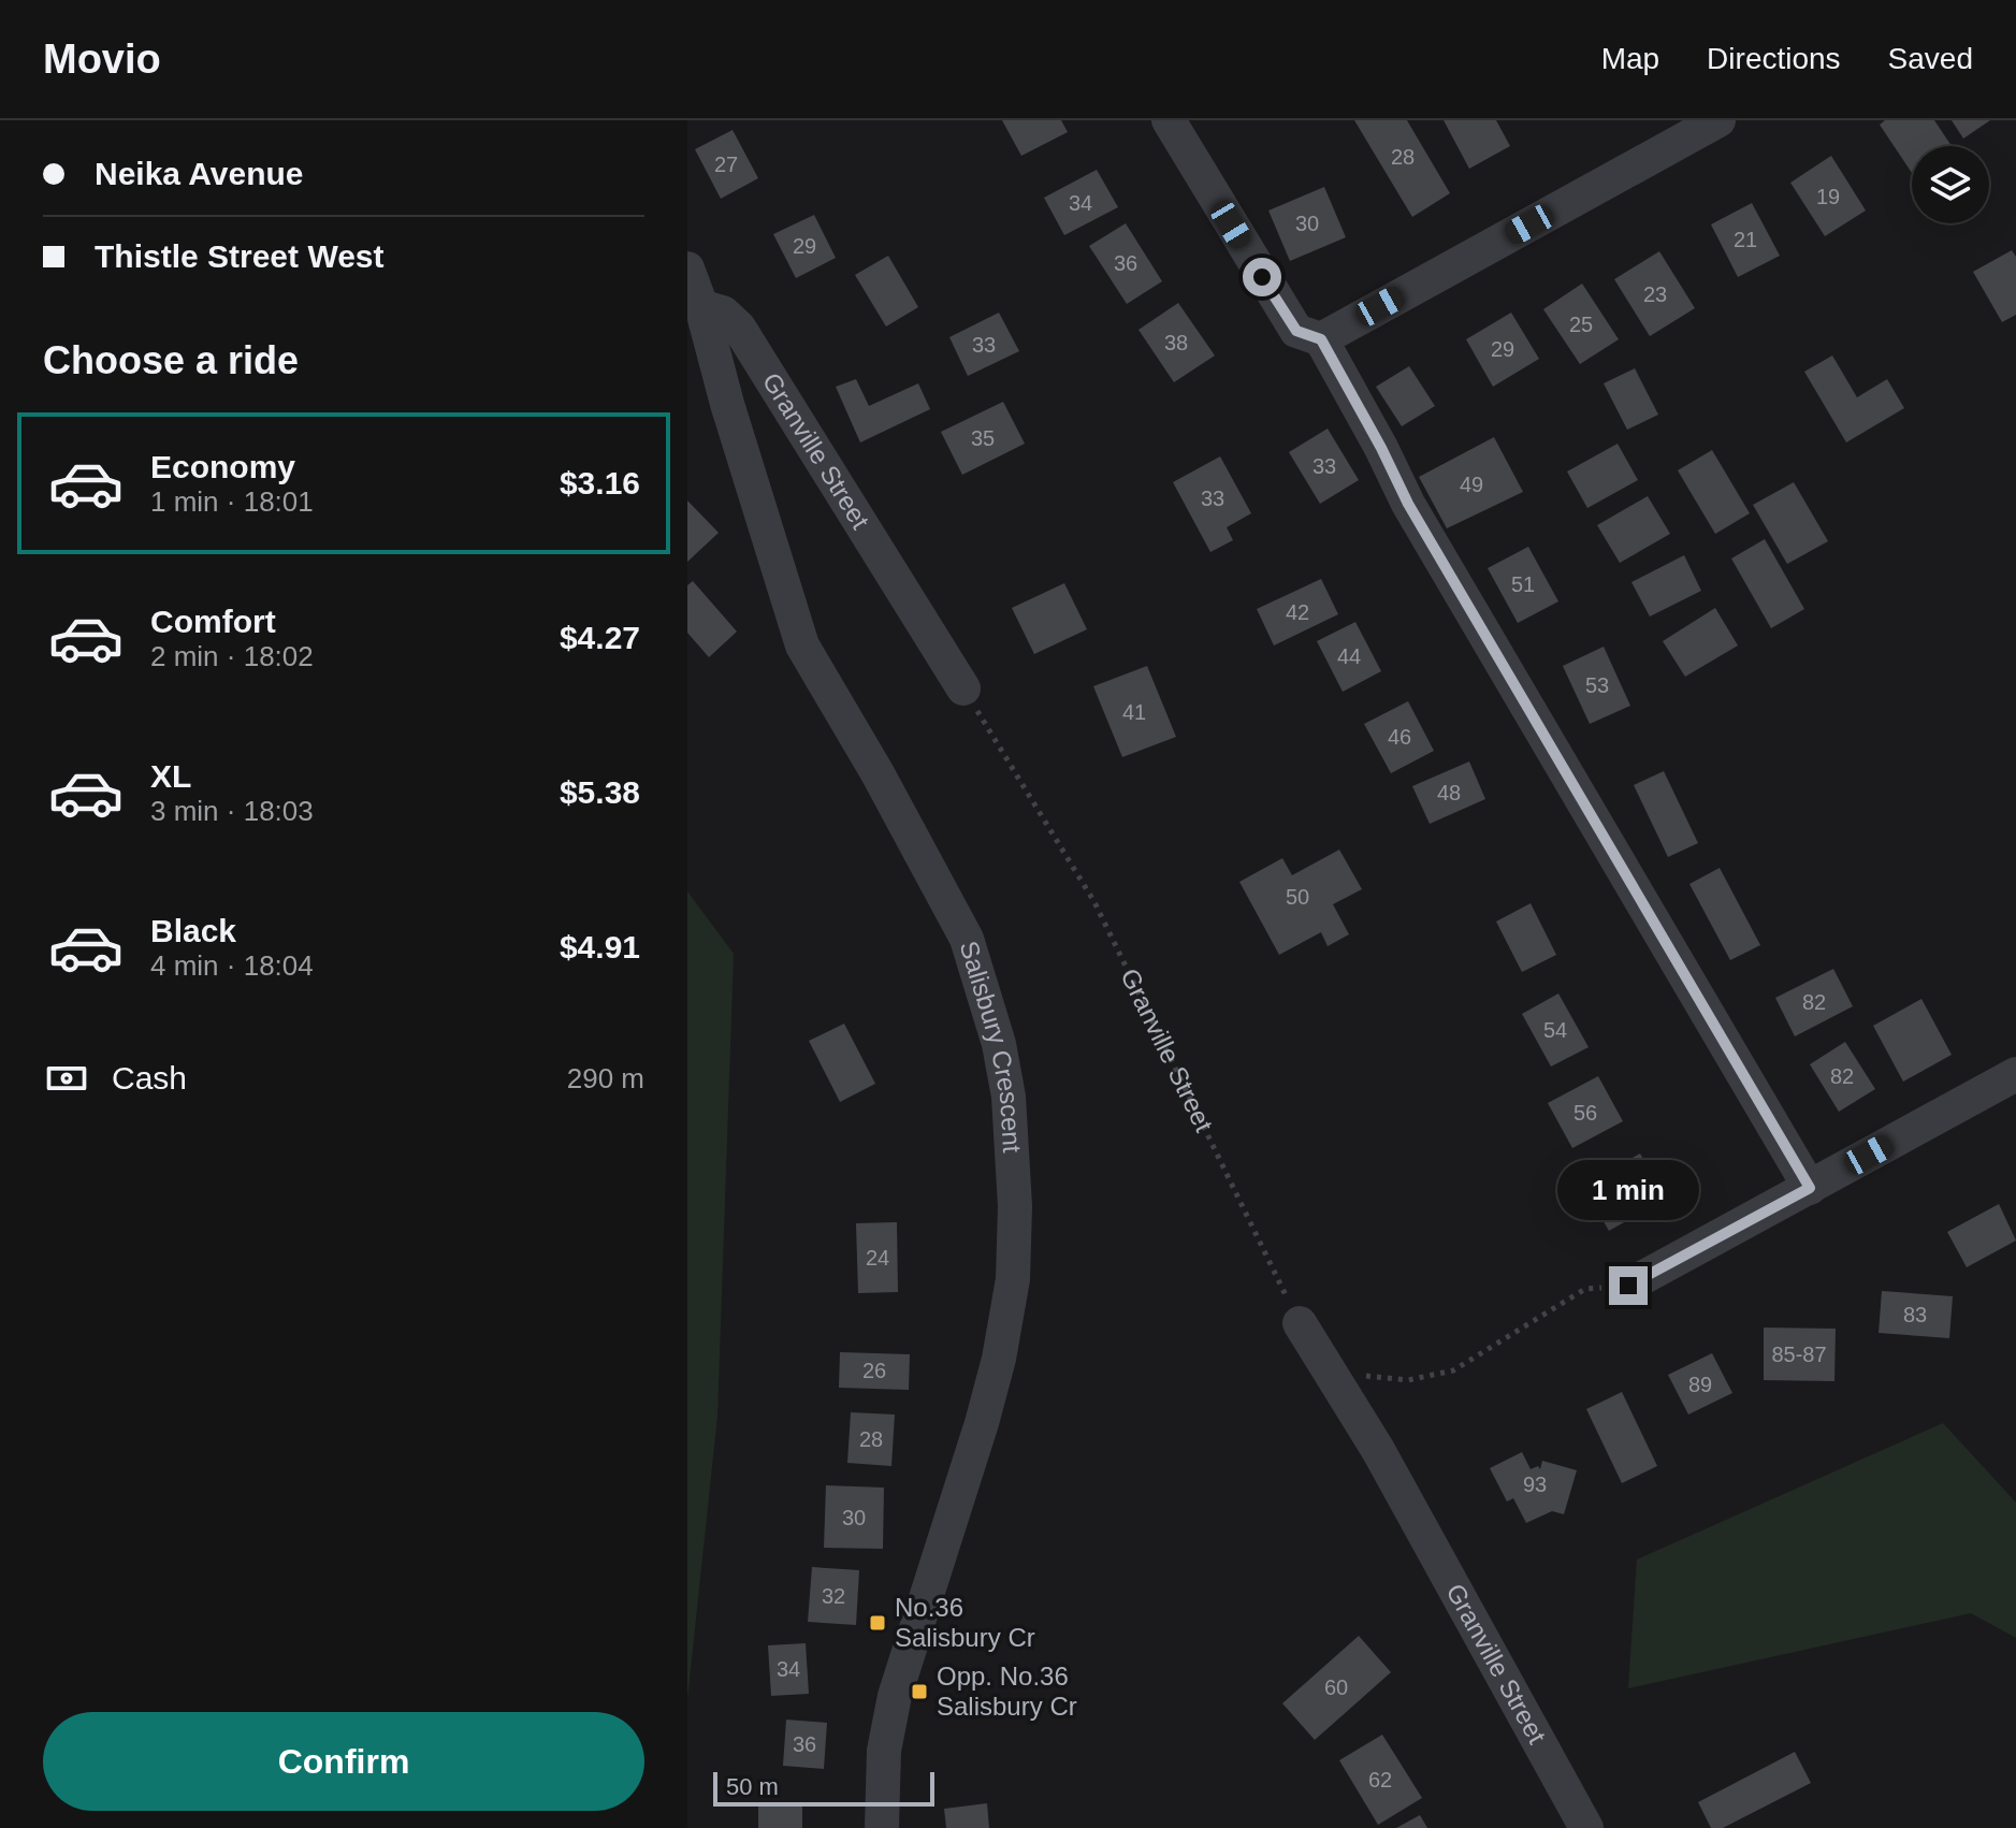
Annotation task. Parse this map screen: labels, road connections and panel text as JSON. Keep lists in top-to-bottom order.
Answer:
{
  "streets": {
    "street": ["Granville Street", "Salisbury Crescent"]
  },
  "crossings": [
    ["Granville Street", "Salisbury Crescent"]
  ],
  "places": {
    "transit": ["No.36 Salisbury Cr", "Opp. No.36 Salisbury Cr"]
  },
  "house_numbers": [
    "28",
    "27",
    "19",
    "34",
    "30",
    "21",
    "29",
    "36",
    "23",
    "25",
    "38",
    "33",
    "29",
    "35",
    "33",
    "49",
    "33",
    "51",
    "42",
    "44",
    "53",
    "41",
    "46",
    "48",
    "50",
    "82",
    "54",
    "82",
    "56",
    "24",
    "83",
    "85-87",
    "26",
    "89",
    "28",
    "93",
    "30",
    "32",
    "34",
    "60",
    "36",
    "62"
  ],
  "scale_bar": "50 m",
  "page": {
    "header": "Movio",
    "nav": ["Map", "Directions", "Saved"],
    "banner": ["Neika Avenue", "Thistle Street West"],
    "heading": "Choose a ride",
    "list": [
      {
        "name": "Economy",
        "note": "1 min · 18:01",
        "value": "$3.16"
      },
      {
        "name": "Comfort",
        "note": "2 min · 18:02",
        "value": "$4.27"
      },
      {
        "name": "XL",
        "note": "3 min · 18:03",
        "value": "$5.38"
      },
      {
        "name": "Black",
        "note": "4 min · 18:04",
        "value": "$4.91"
      }
    ],
    "pay": ["Cash", "290 m"],
    "bubble": "1 min",
    "buttons": "Confirm",
    "scale": "50 m"
  }
}
